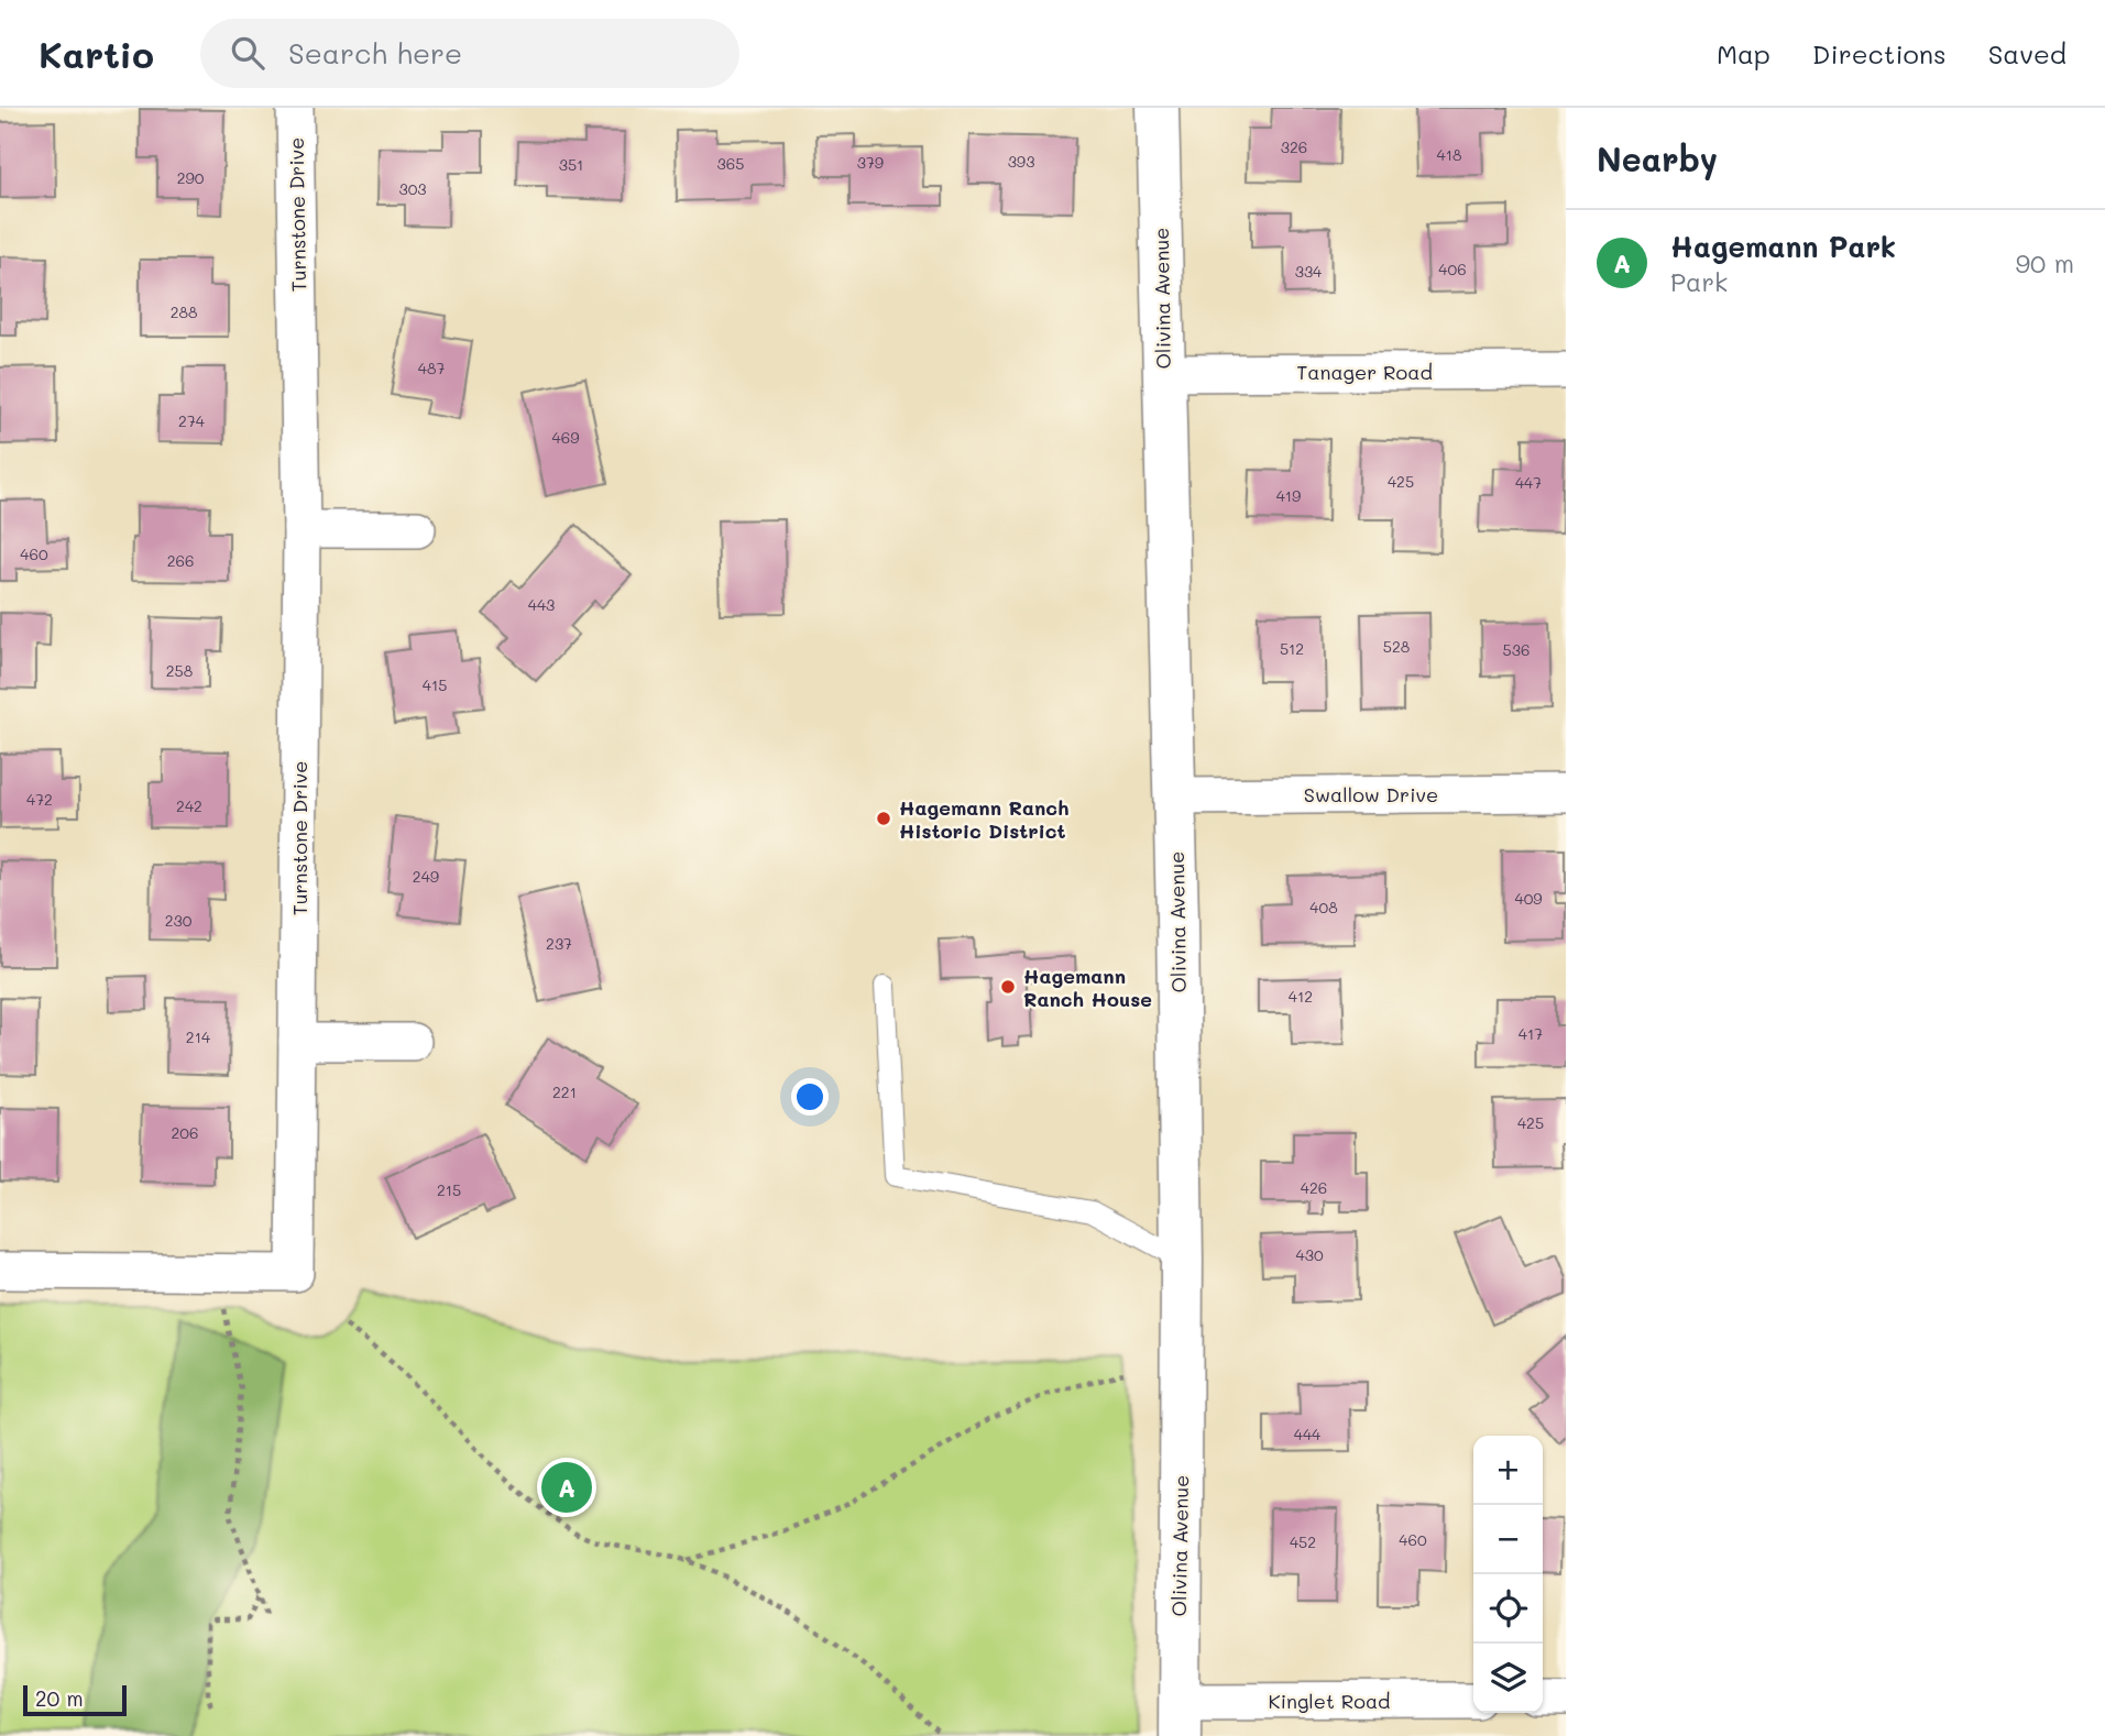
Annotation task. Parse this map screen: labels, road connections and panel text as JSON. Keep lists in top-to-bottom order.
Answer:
{
  "streets": {
    "street": [
      "Turnstone Drive",
      "Olivina Avenue",
      "Tanager Road",
      "Swallow Drive",
      "Kinglet Road"
    ]
  },
  "crossings": [
    ["Olivina Avenue", "Tanager Road"],
    ["Olivina Avenue", "Swallow Drive"],
    ["Olivina Avenue", "Kinglet Road"]
  ],
  "places": ["Hagemann Ranch Historic District", "Hagemann Ranch House"],
  "house_numbers": [
    "326",
    "418",
    "393",
    "379",
    "365",
    "351",
    "290",
    "303",
    "406",
    "334",
    "288",
    "487",
    "274",
    "469",
    "425",
    "447",
    "419",
    "460",
    "266",
    "443",
    "528",
    "512",
    "536",
    "258",
    "415",
    "472",
    "242",
    "249",
    "409",
    "408",
    "230",
    "237",
    "412",
    "417",
    "214",
    "221",
    "425",
    "206",
    "426",
    "215",
    "430",
    "444",
    "460",
    "452"
  ],
  "scale_bar": "20 m",
  "page": {
    "header": "Kartio",
    "search": "Search here",
    "nav": ["Map", "Directions", "Saved"],
    "heading": "Nearby",
    "list": [
      {
        "mark": "A",
        "name": "Hagemann Park",
        "note": "Park",
        "value": "90 m"
      }
    ],
    "map_buttons": ["+", "−"],
    "pins": "A",
    "scale": "20 m"
  }
}
